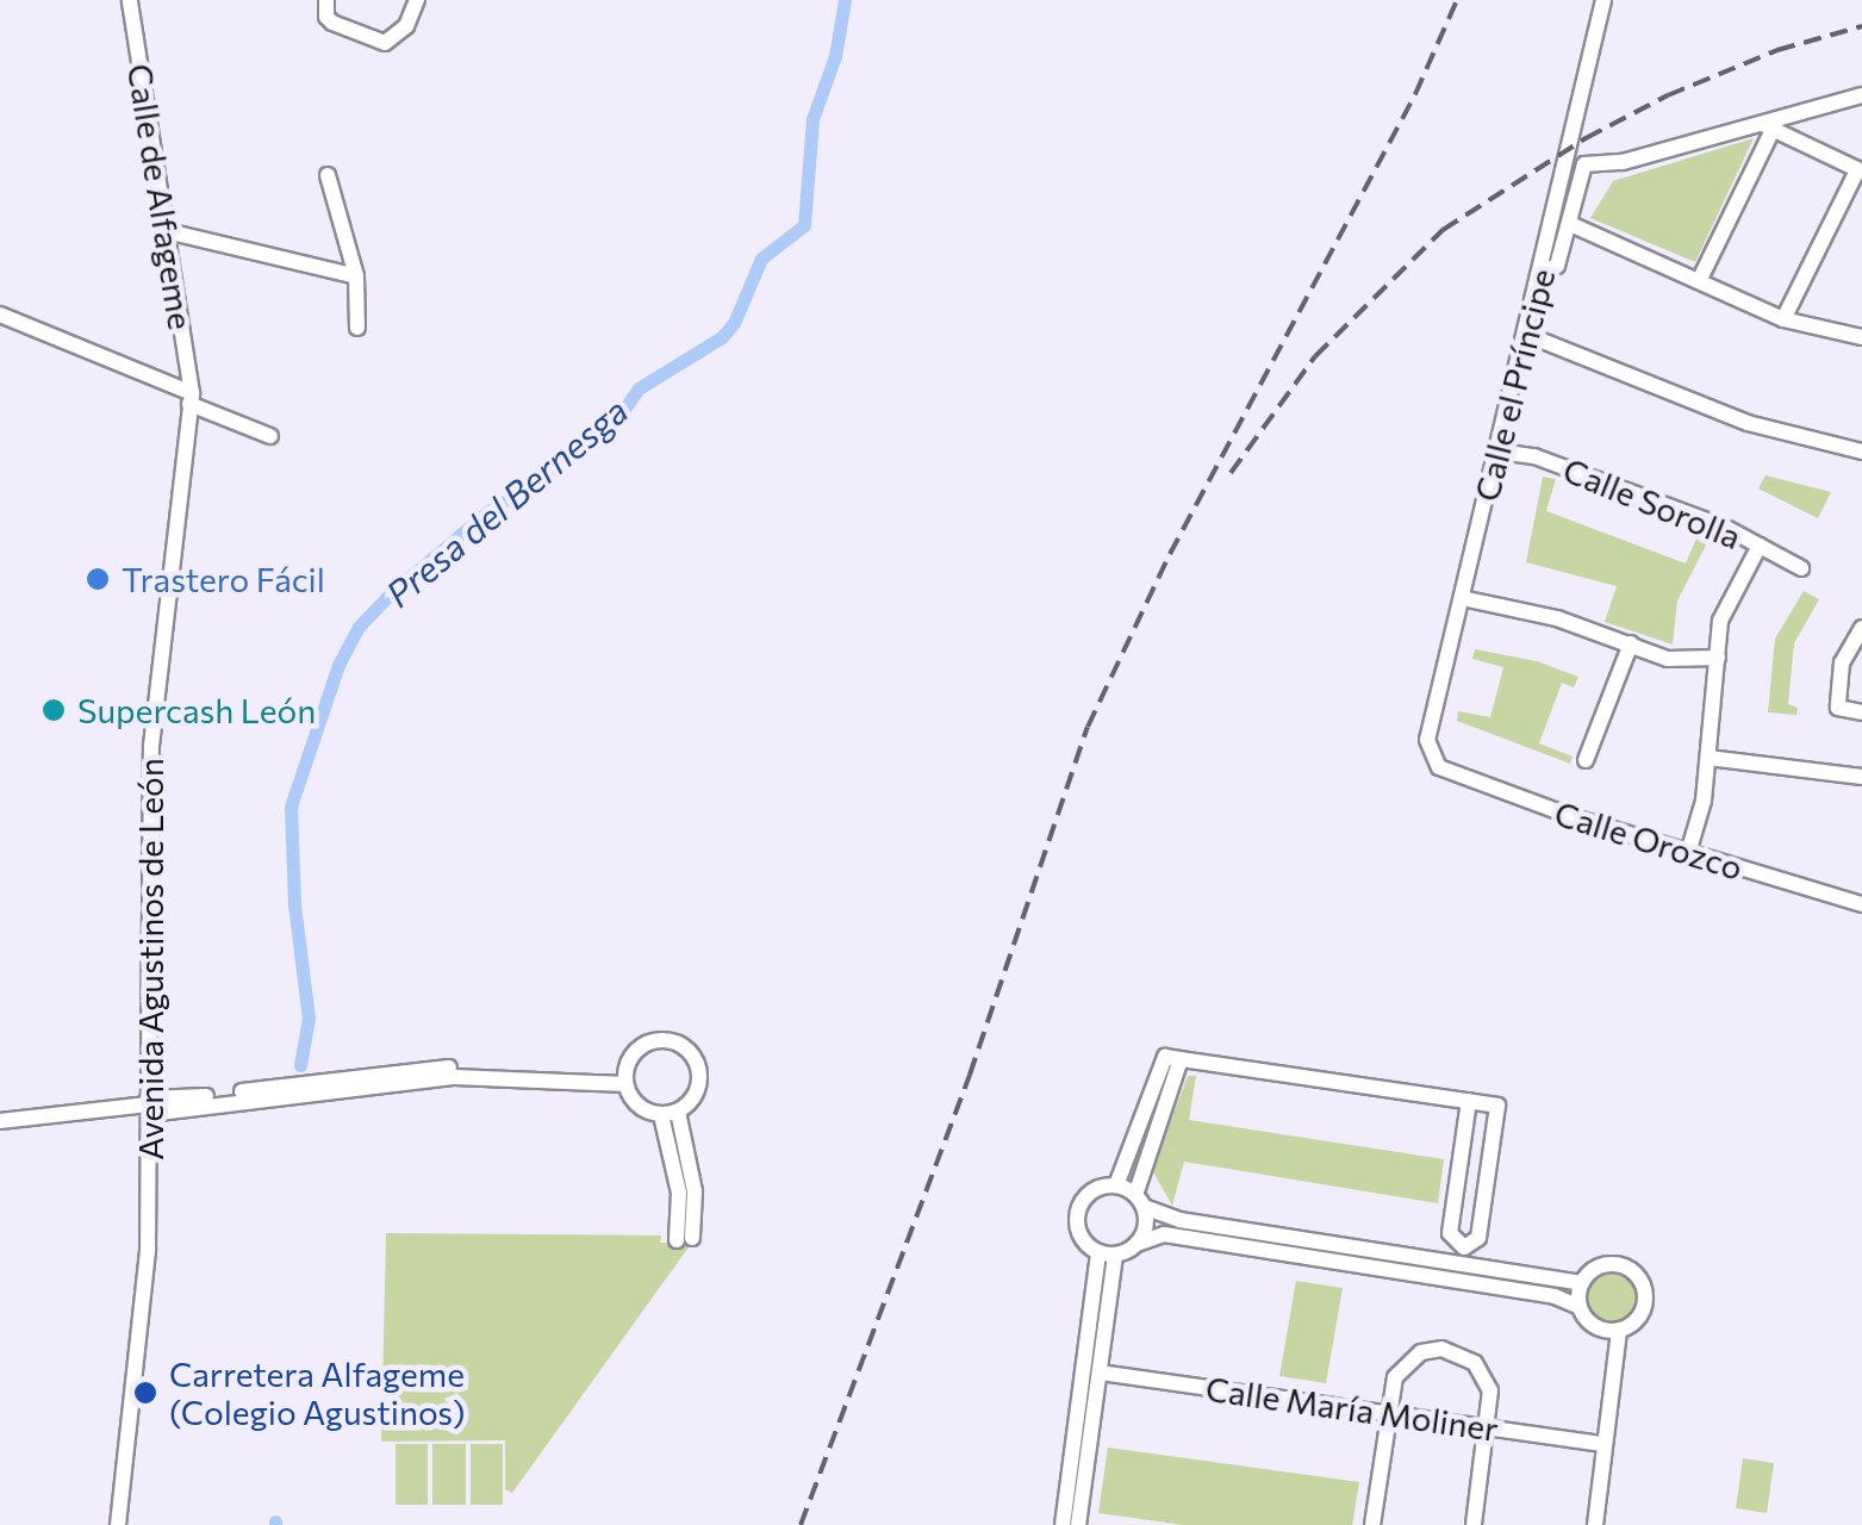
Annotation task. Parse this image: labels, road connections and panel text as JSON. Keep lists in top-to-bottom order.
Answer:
{
  "streets": {
    "street": [
      "Calle de Alfageme",
      "Calle el Príncipe",
      "Calle Sorolla",
      "Calle Orozco",
      "Avenida Agustinos de León",
      "Calle María Moliner"
    ]
  },
  "crossings": [
    ["Calle de Alfageme", "Avenida Agustinos de León"],
    ["Calle el Príncipe", "Calle Sorolla"],
    ["Calle el Príncipe", "Calle Orozco"]
  ],
  "water": ["Presa del Bernesga"],
  "places": ["Trastero Fácil", "Supercash León", "Carretera Alfageme (Colegio Agustinos)"]
}
